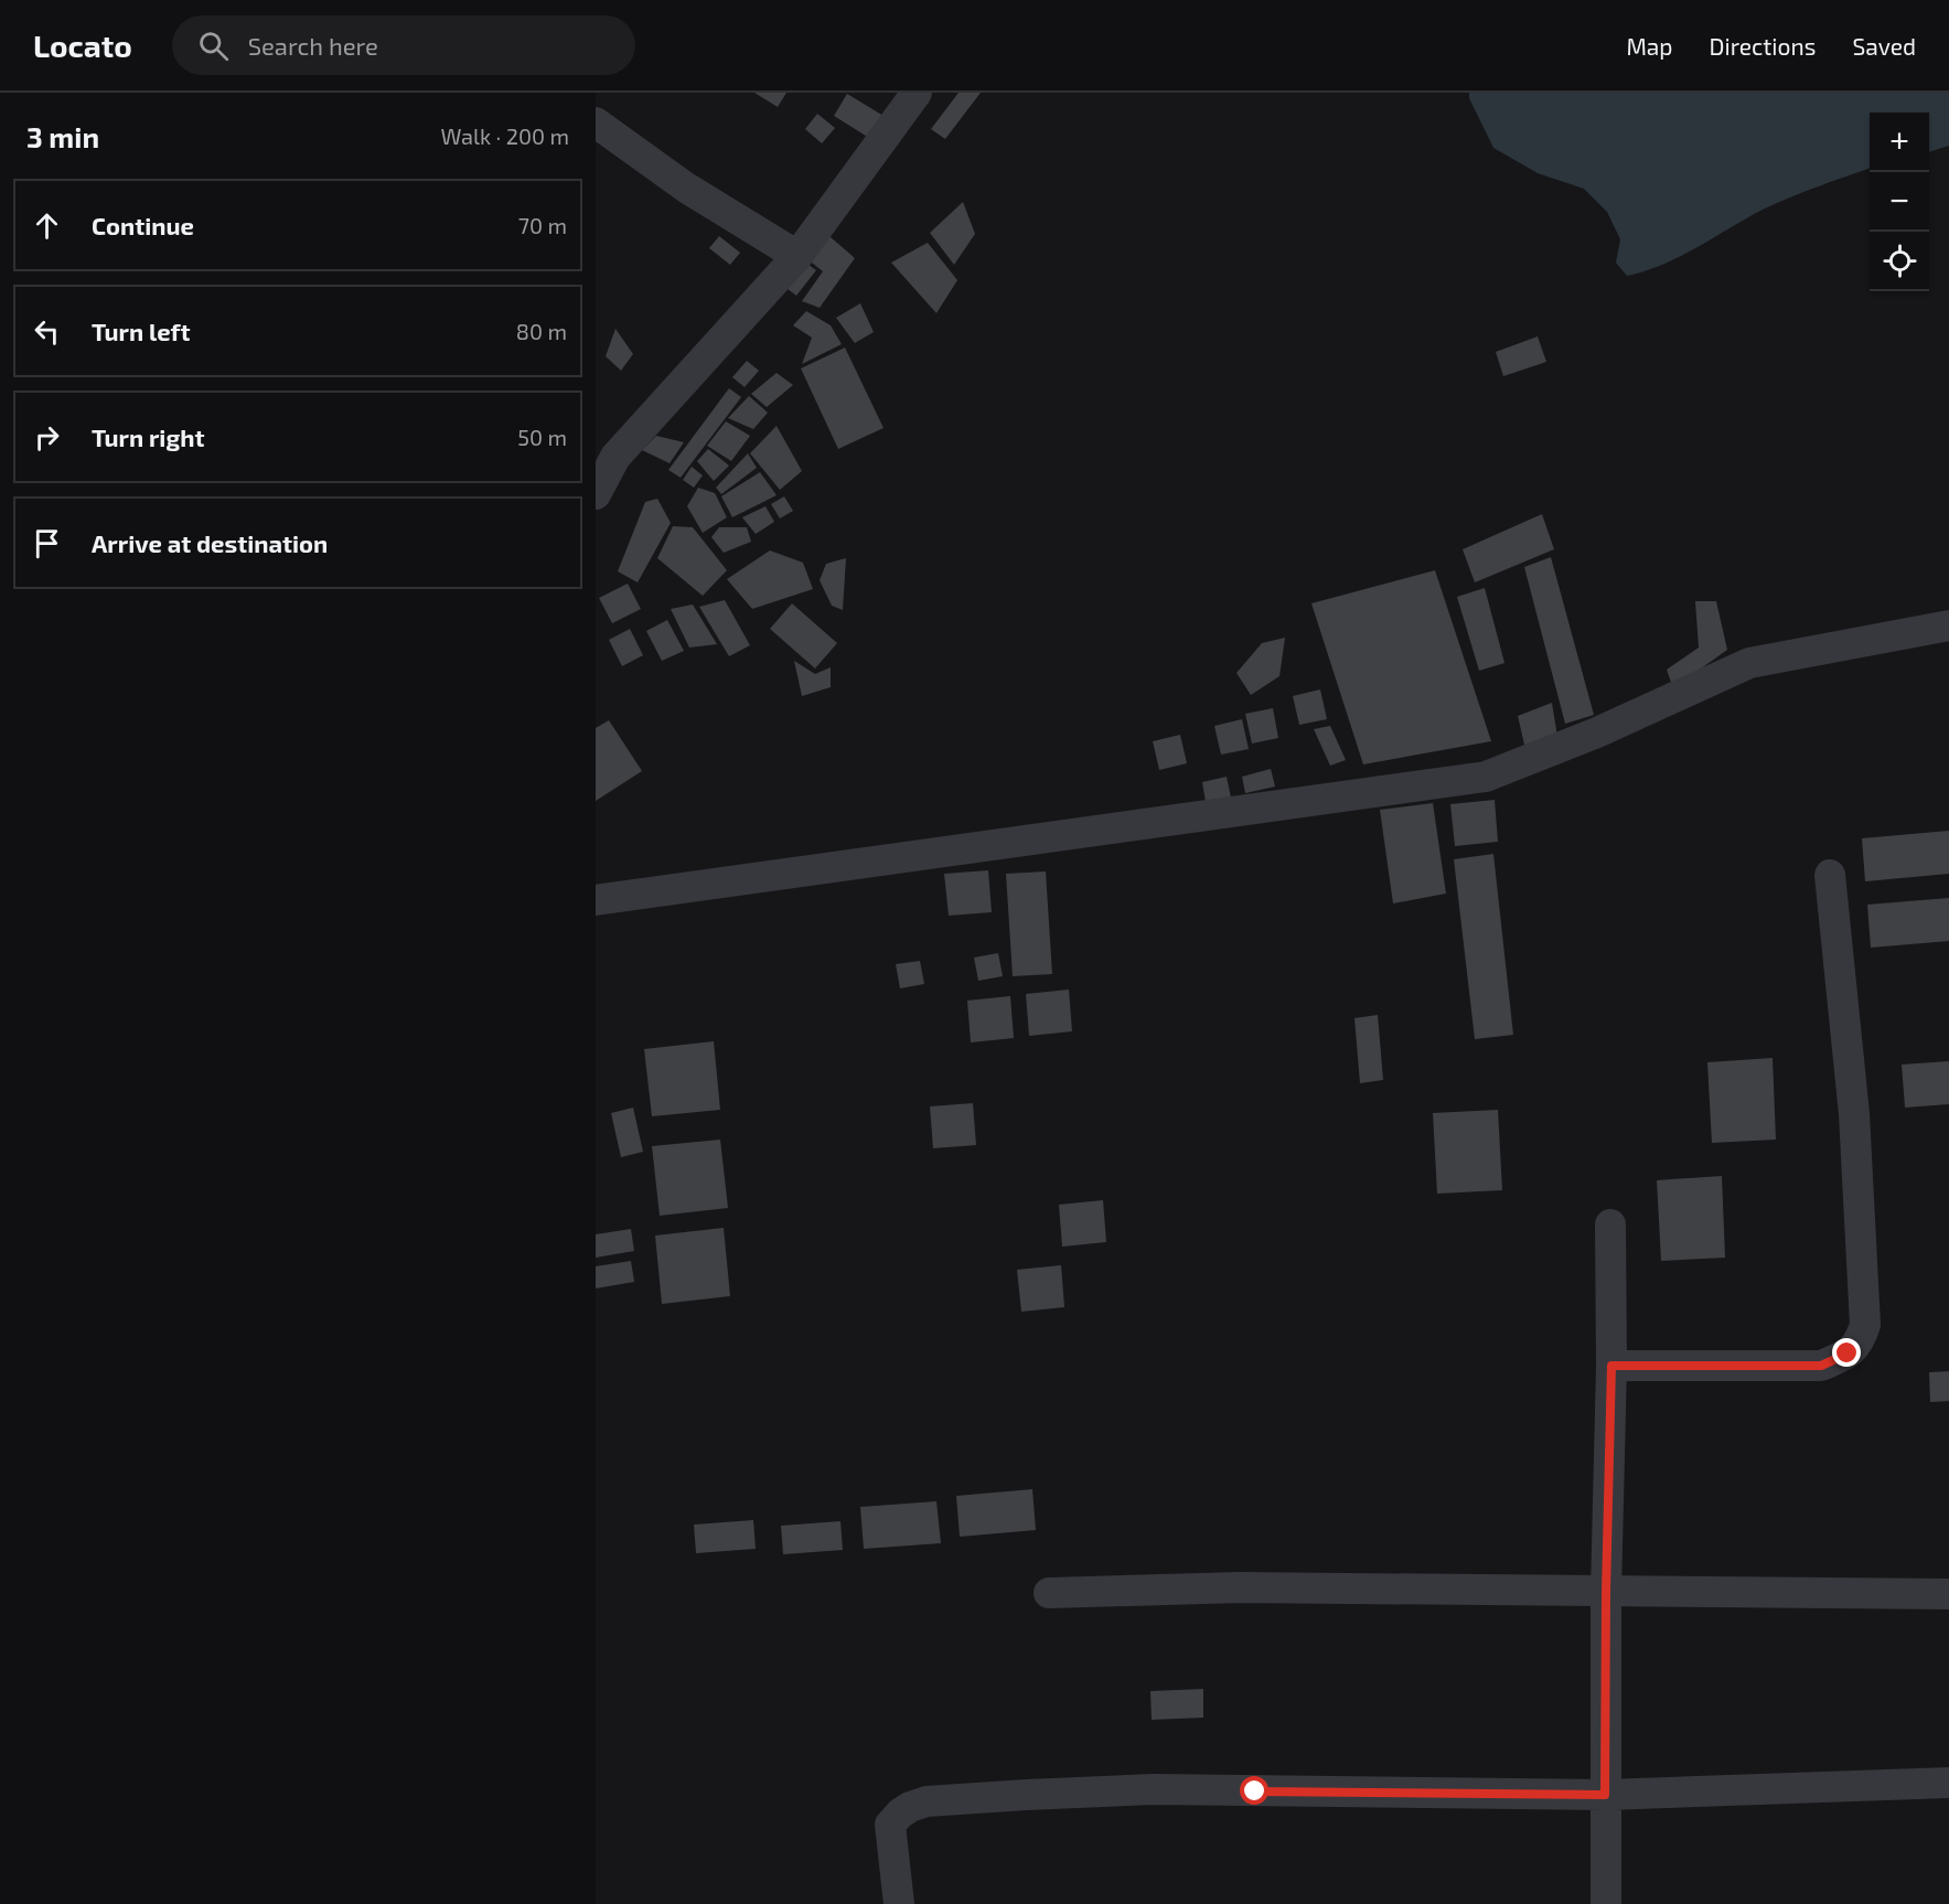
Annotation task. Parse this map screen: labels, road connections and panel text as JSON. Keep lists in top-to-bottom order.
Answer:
{
  "page": {
    "header": "Locato",
    "search": "Search here",
    "nav": ["Map", "Directions", "Saved"],
    "heading": ["3 min", "Walk · 200 m"],
    "map_buttons": ["+", "−"],
    "list": [
      ["Continue", "70 m"],
      ["Turn left", "80 m"],
      ["Turn right", "50 m"],
      "Arrive at destination"
    ]
  }
}
